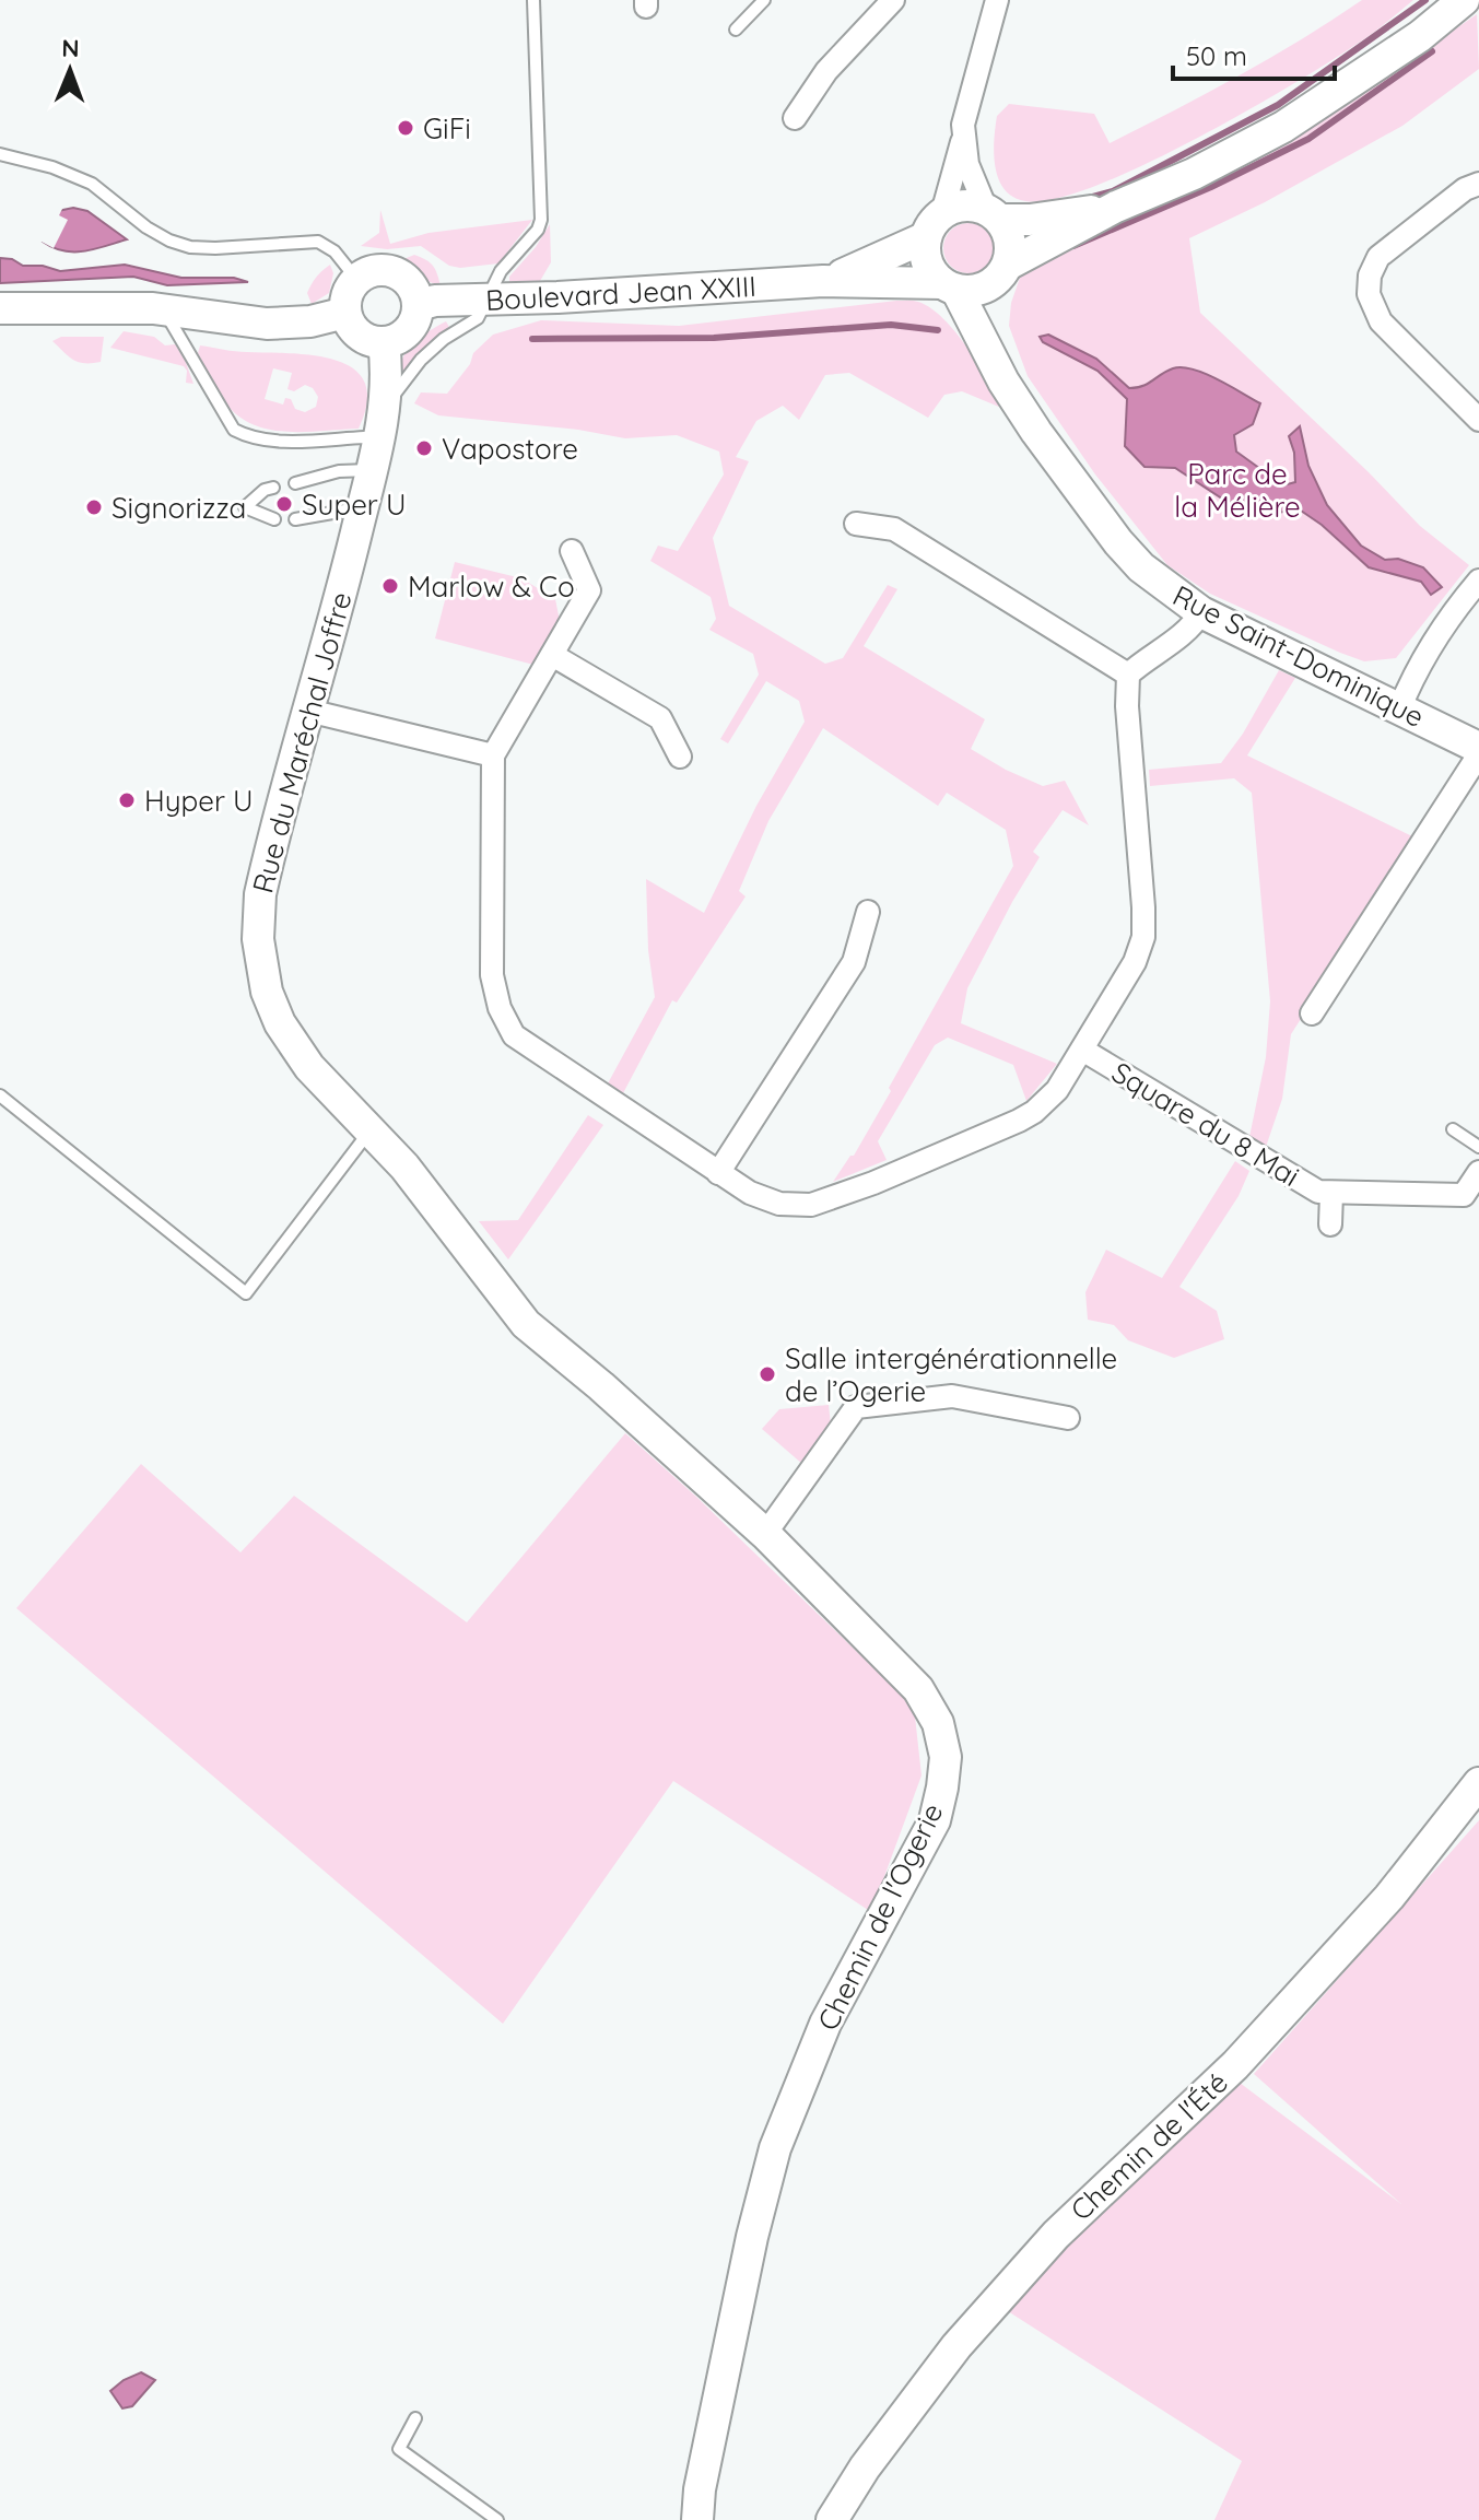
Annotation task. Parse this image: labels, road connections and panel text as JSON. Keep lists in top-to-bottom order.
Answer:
{
  "streets": {
    "street": [
      "Boulevard Jean XXIII",
      "Rue Saint-Dominique",
      "Rue du Maréchal Joffre",
      "Square du 8 Mai",
      "Chemin de l'Ogerie",
      "Chemin de l'Été"
    ]
  },
  "crossings": [
    ["Boulevard Jean XXIII", "Rue du Maréchal Joffre"],
    ["Rue du Maréchal Joffre", "Chemin de l'Ogerie"]
  ],
  "parks": ["Parc de la Mélière"],
  "places": [
    "GiFi",
    "Vapostore",
    "Super U",
    "Signorizza",
    "Marlow & Co",
    "Hyper U",
    "Salle intergénérationnelle de l’Ogerie"
  ],
  "scale_bar": "50 m",
  "north": "top"
}
